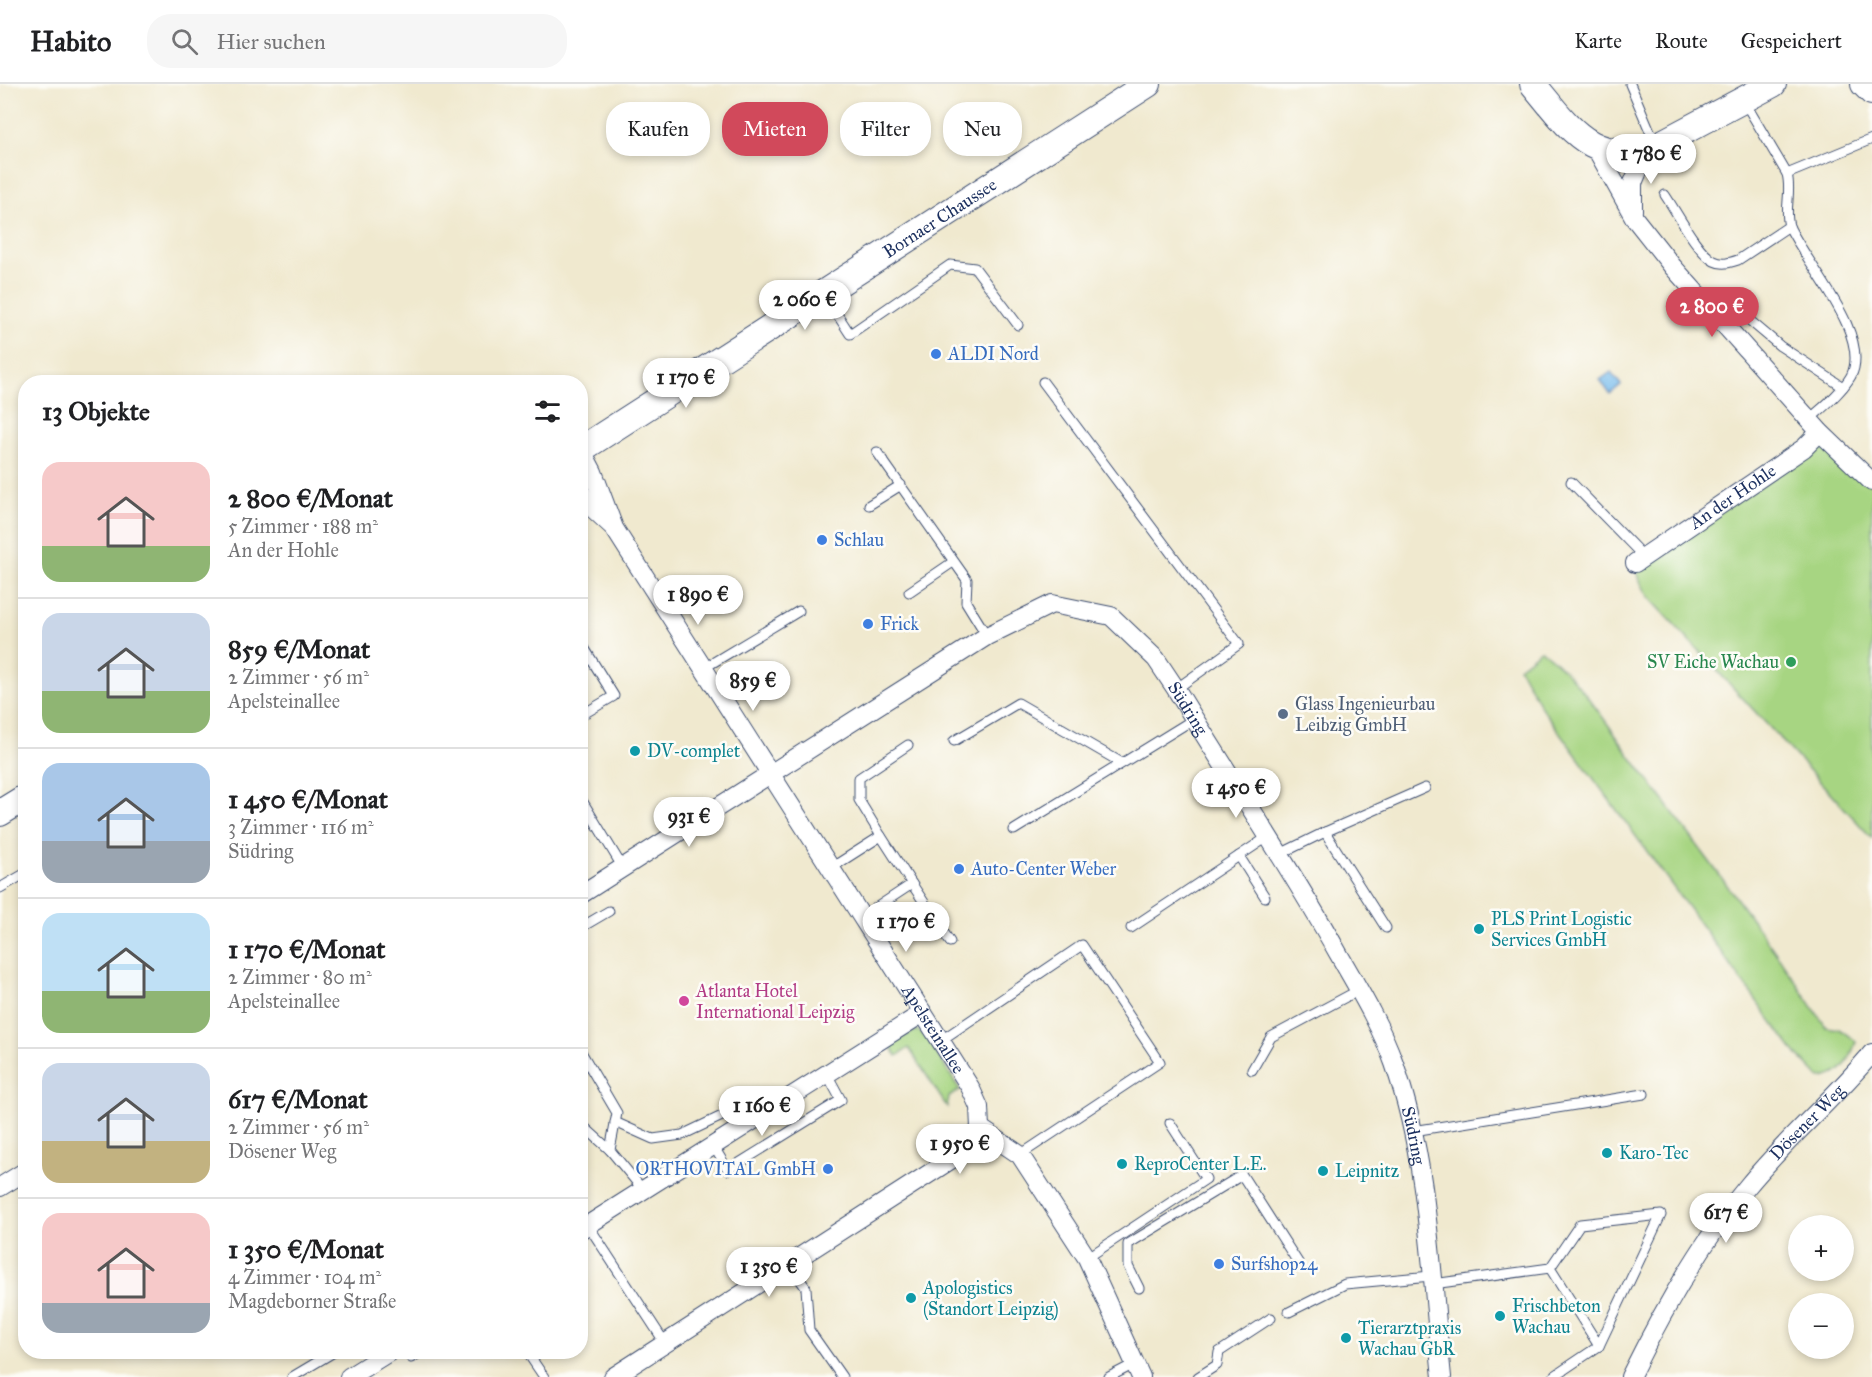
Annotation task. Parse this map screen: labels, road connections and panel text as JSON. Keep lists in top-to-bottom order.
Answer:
{
  "streets": {
    "main road": ["Bornaer Chaussee"],
    "street": [
      "An der Hohle",
      "Südring",
      "Apelsteinallee",
      "Dösener Weg"
    ]
  },
  "crossings": [
    ["Südring", "Apelsteinallee"]
  ],
  "places": [
    "ALDI Nord",
    "Schlau",
    "Frick",
    "SV Eiche Wachau",
    "Glass Ingenieurbau Leibzig GmbH",
    "DV-complet",
    "Auto-Center Weber",
    "PLS Print Logistic Services GmbH",
    "Atlanta Hotel International Leipzig",
    "Karo-Tec",
    "ReproCenter L.E.",
    "ORTHOVITAL GmbH",
    "Leipnitz",
    "Surfshop24",
    "Apologistics (Standort Leipzig)",
    "Frischbeton Wachau",
    "Tierarztpraxis Wachau GbR"
  ],
  "page": {
    "header": "Habito",
    "search": "Hier suchen",
    "nav": ["Karte", "Route", "Gespeichert"],
    "chip": [
      "Kaufen",
      "Mieten",
      "Filter",
      "Neu"
    ],
    "price": [
      "1 780 €",
      "2 060 €",
      "2 800 €",
      "1 170 €",
      "1 890 €",
      "859 €",
      "1 450 €",
      "931 €",
      "1 170 €",
      "1 160 €",
      "1 950 €",
      "617 €",
      "1 350 €"
    ],
    "heading": "13 Objekte",
    "list": [
      {
        "name": "2 800 €/Monat",
        "note": "5 Zimmer · 188 m² · An der Hohle"
      },
      {
        "name": "859 €/Monat",
        "note": "2 Zimmer · 56 m² · Apelsteinallee"
      },
      {
        "name": "1 450 €/Monat",
        "note": "3 Zimmer · 116 m² · Südring"
      },
      {
        "name": "1 170 €/Monat",
        "note": "2 Zimmer · 80 m² · Apelsteinallee"
      },
      {
        "name": "617 €/Monat",
        "note": "2 Zimmer · 56 m² · Dösener Weg"
      },
      {
        "name": "1 350 €/Monat",
        "note": "4 Zimmer · 104 m² · Magdeborner Straße"
      }
    ],
    "map_buttons": ["+", "−"]
  }
}
